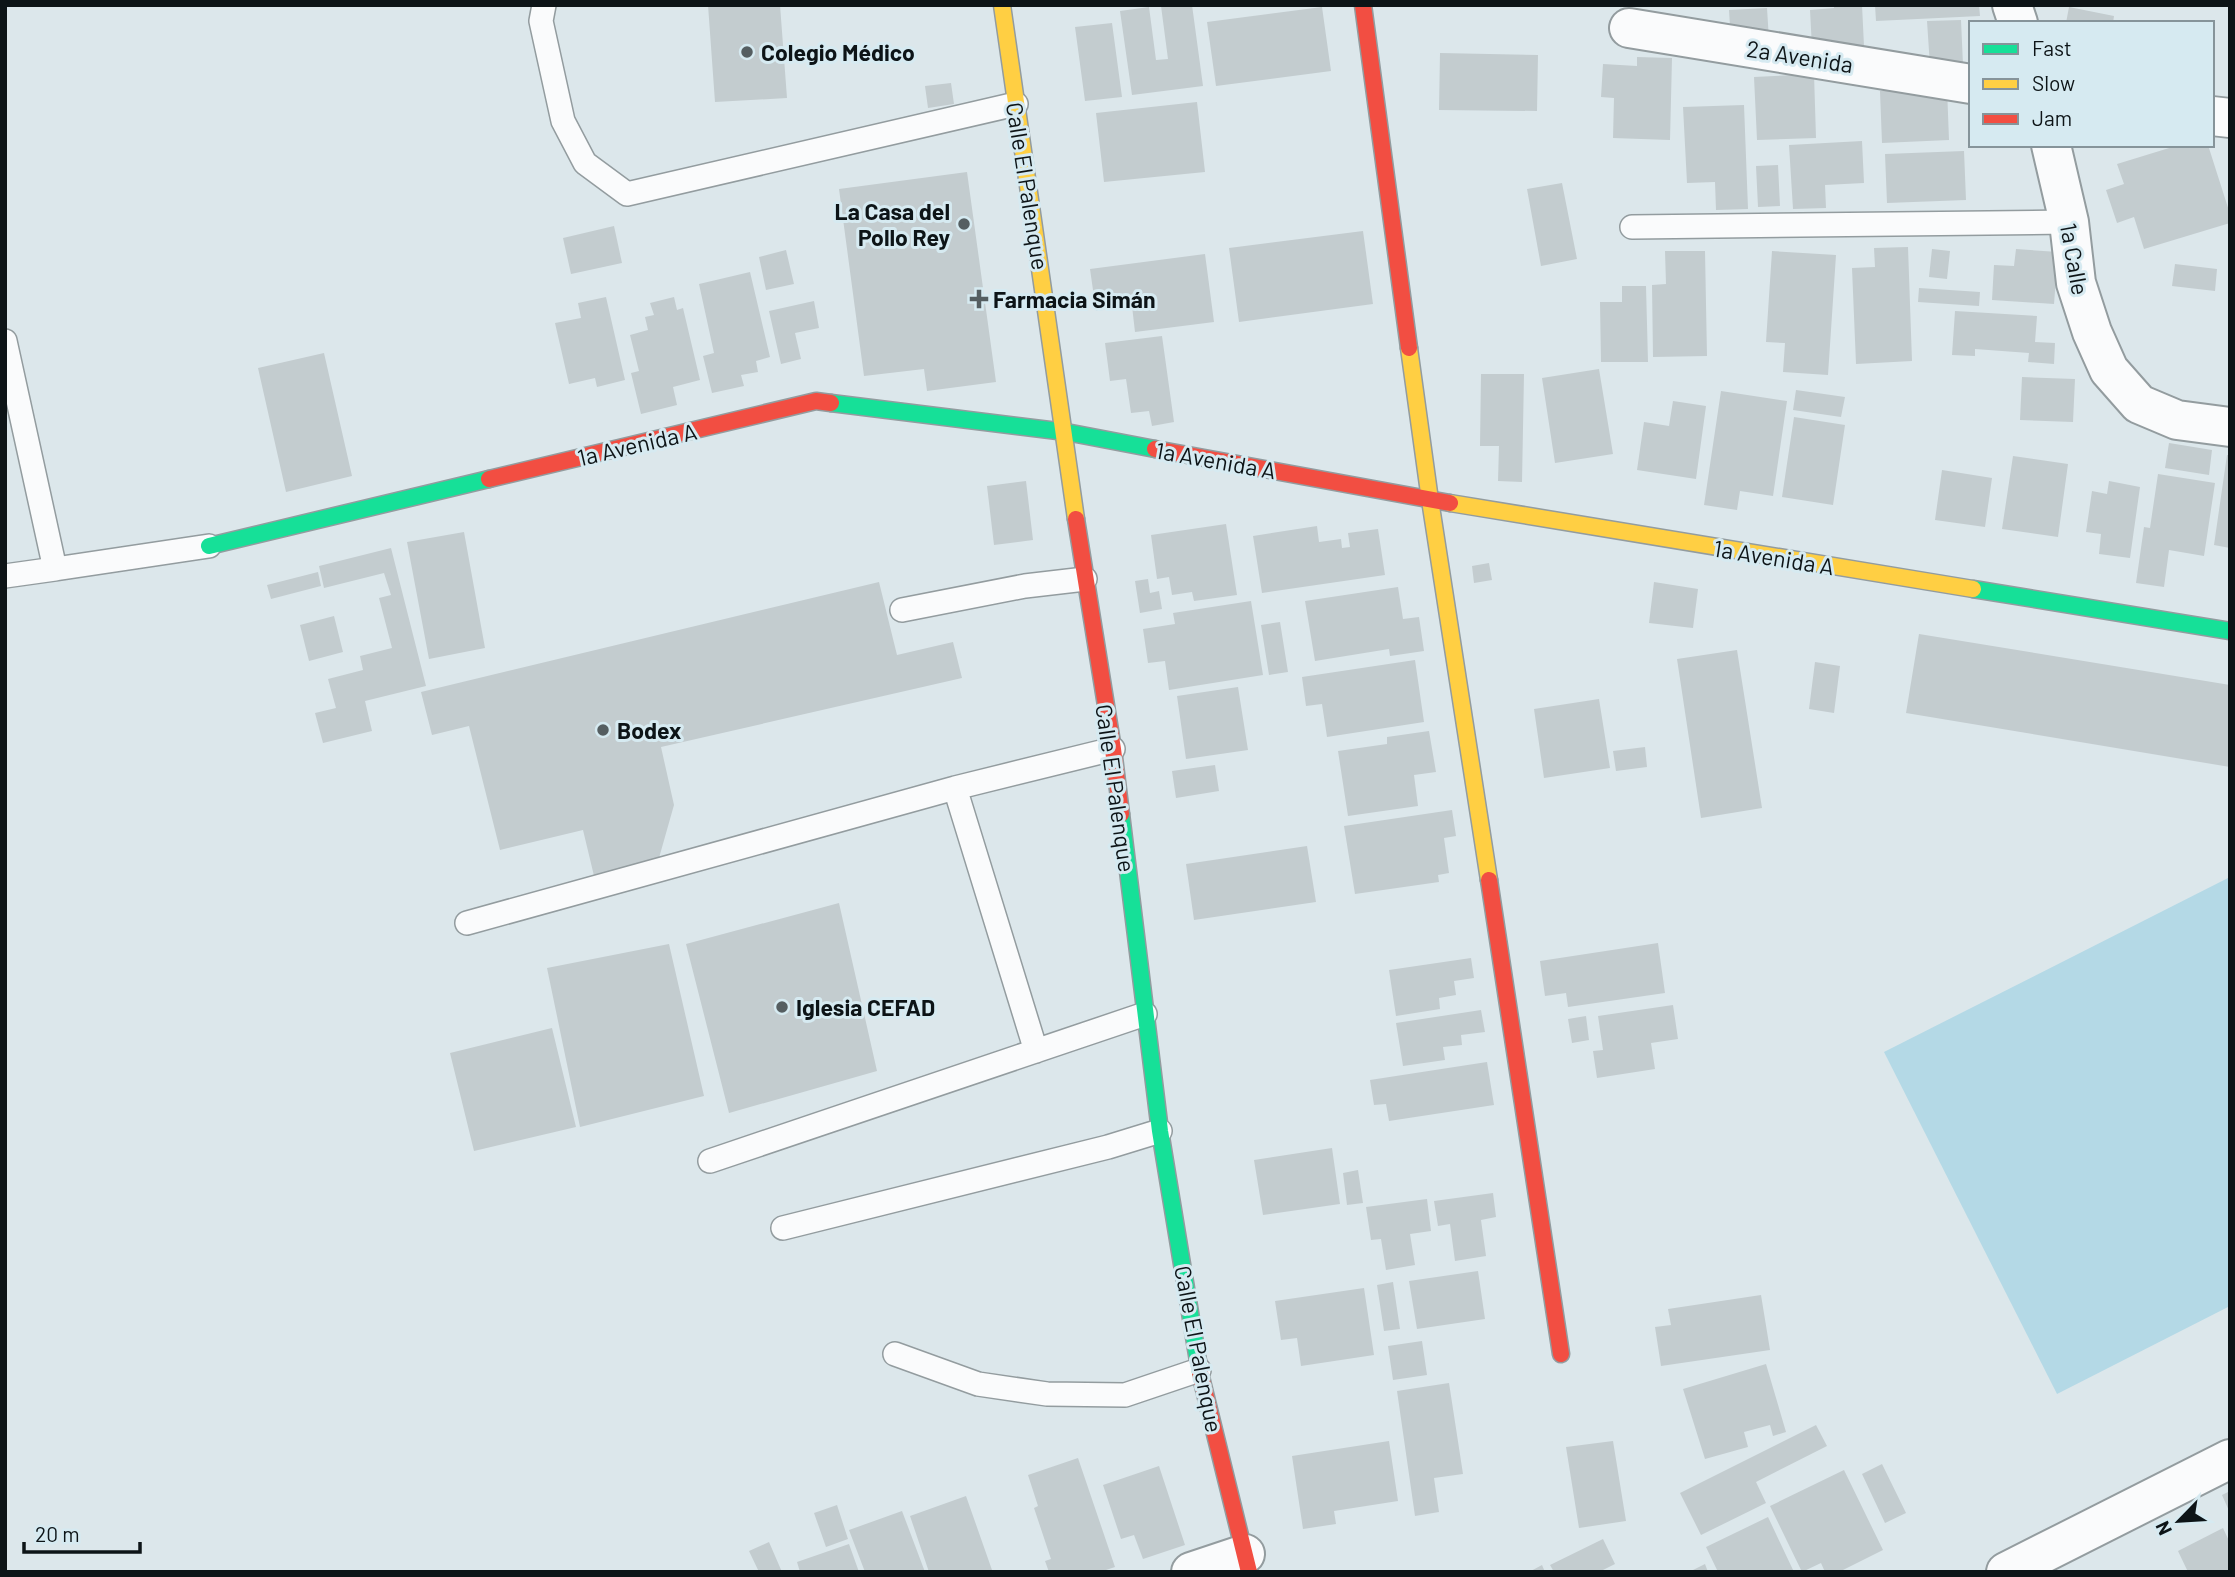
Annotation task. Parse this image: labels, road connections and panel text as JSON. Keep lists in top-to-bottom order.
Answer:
{
  "streets": {
    "street": [
      "2a Avenida",
      "Calle El Palenque",
      "1a Calle",
      "1a Avenida A"
    ]
  },
  "crossings": [
    ["Calle El Palenque", "1a Avenida A"]
  ],
  "places": {
    "other": [
      "Colegio Médico",
      "La Casa del Pollo Rey",
      "Bodex",
      "Iglesia CEFAD"
    ],
    "health": ["Farmacia Simán"]
  },
  "legend": ["Fast", "Slow", "Jam"],
  "scale_bar": "20 m",
  "north": "bottom left"
}
